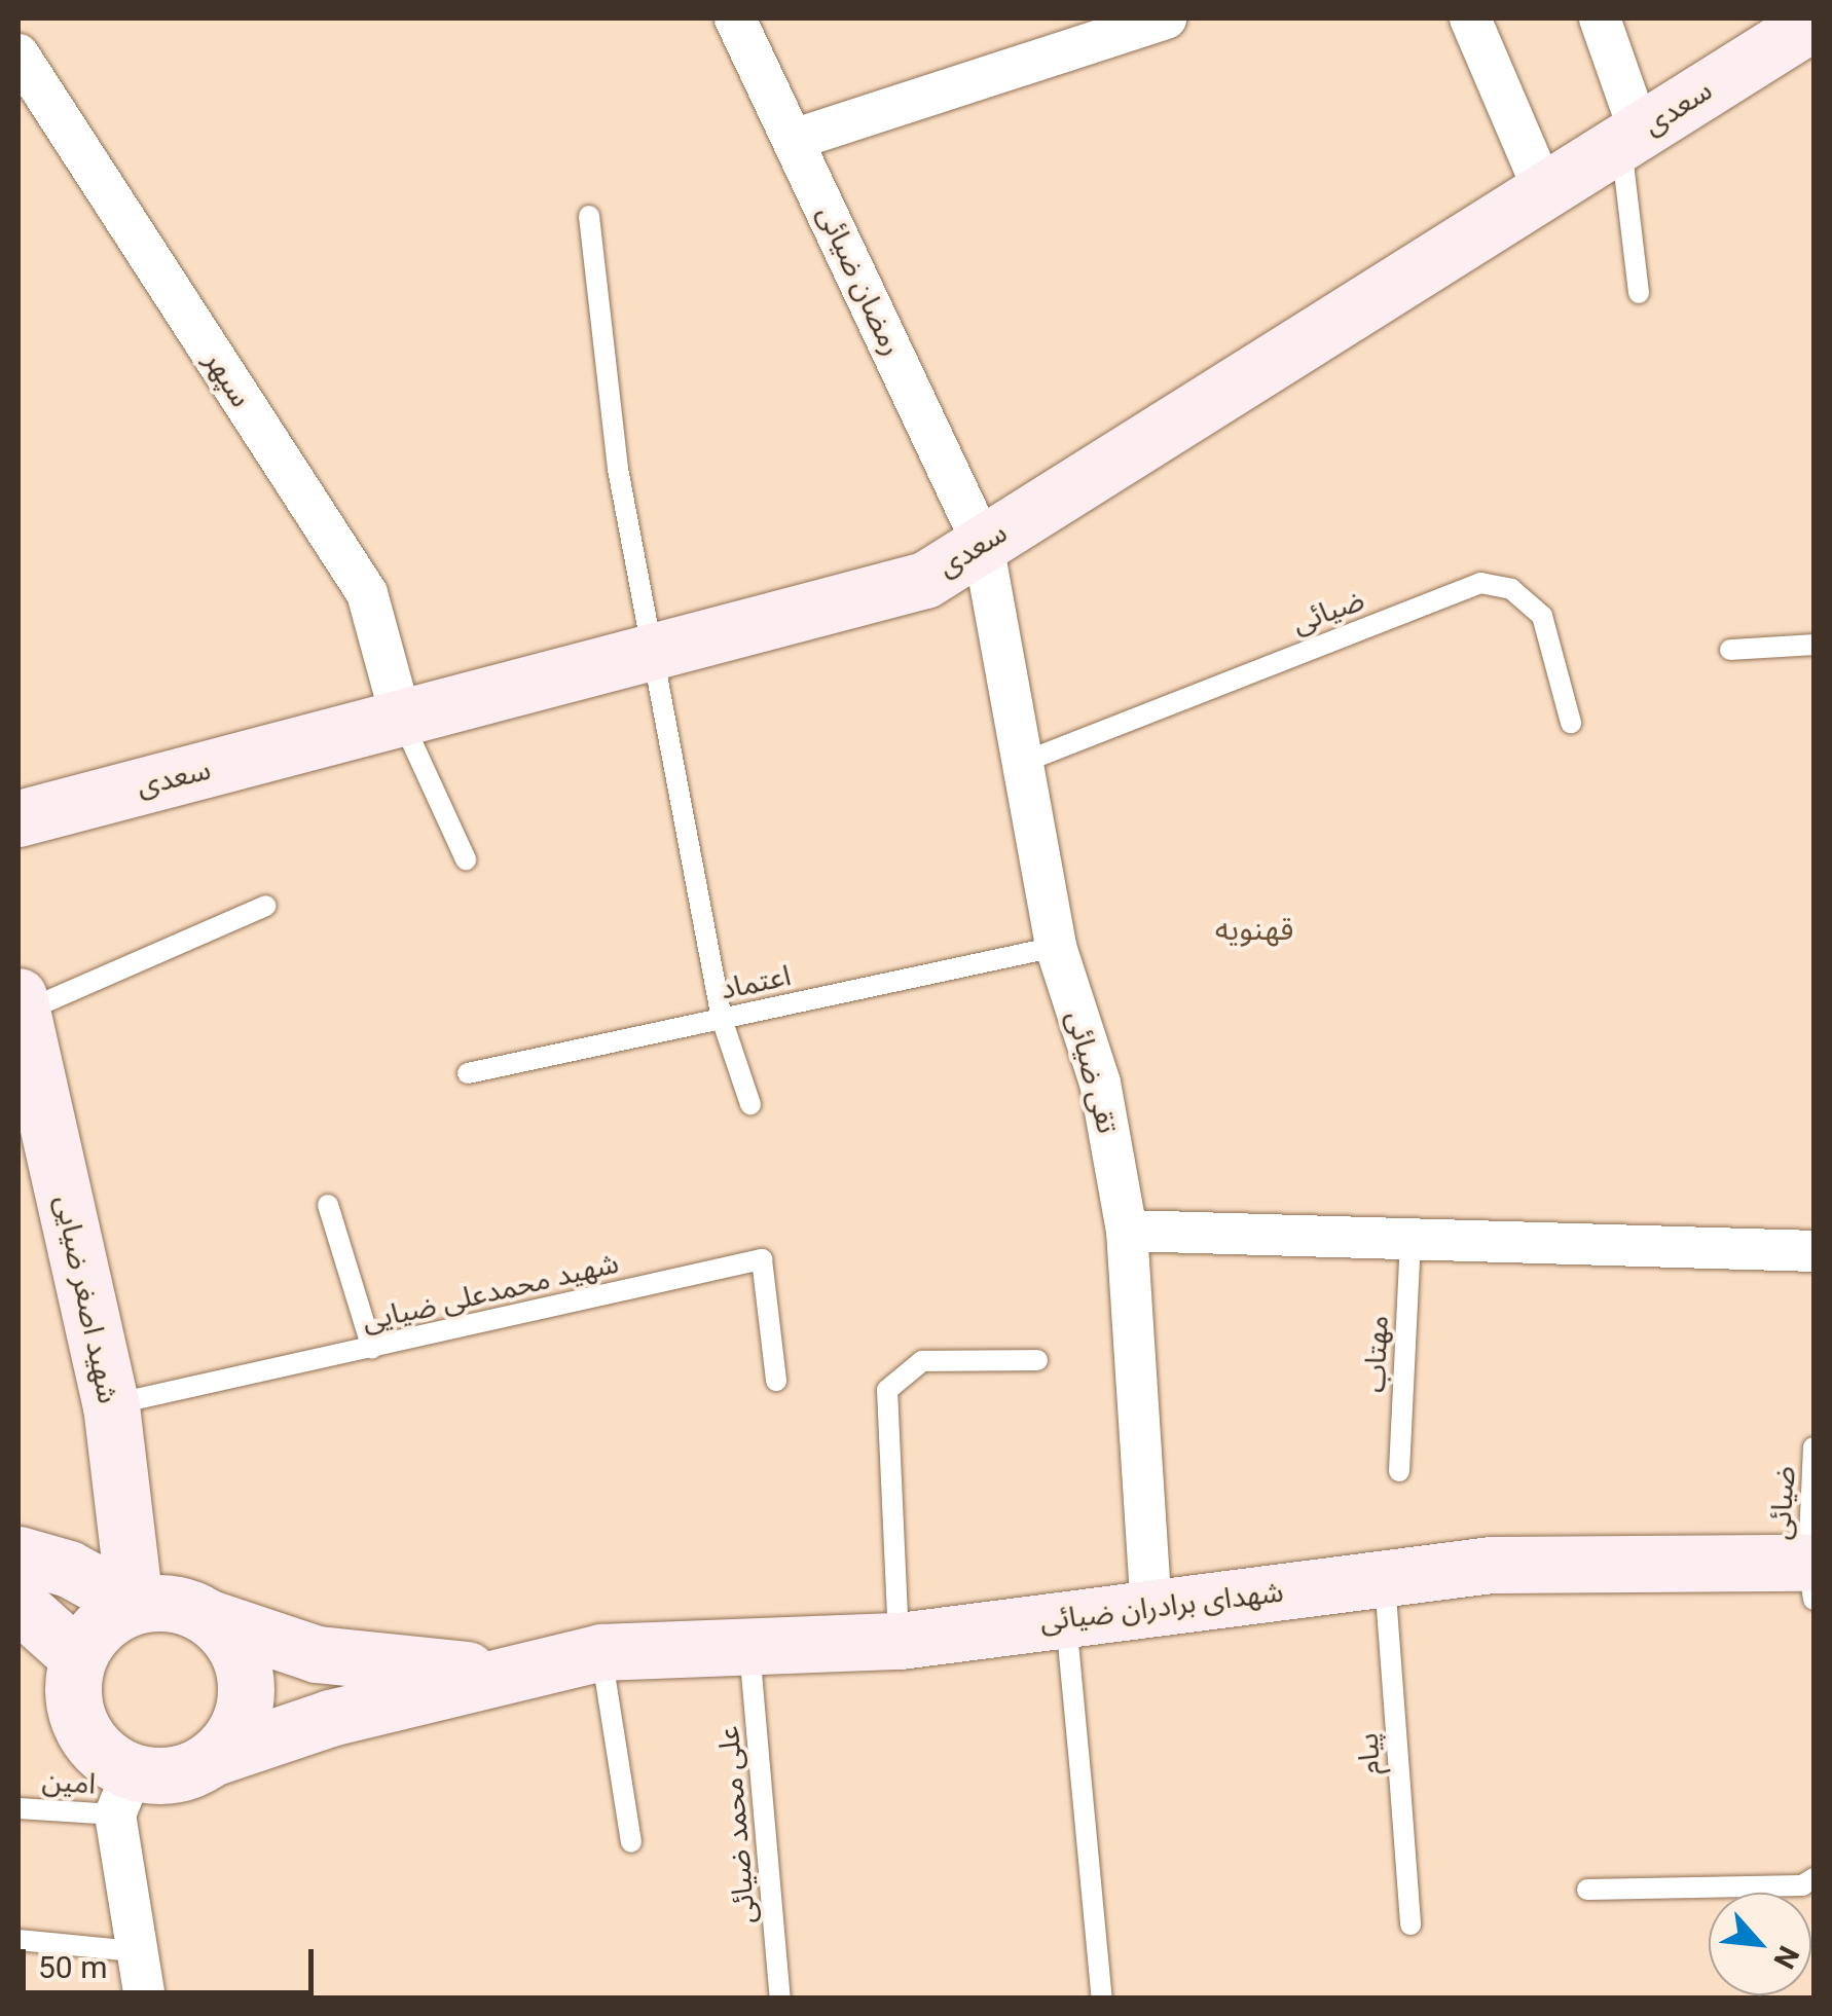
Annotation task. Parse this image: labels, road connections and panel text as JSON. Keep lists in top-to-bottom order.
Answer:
{
  "streets": {
    "main road": ["سعدی", "شهید اصغر ضیایی", "شهدای برادران ضیائی"],
    "street": ["رمضان ضیائی", "سپهر", "تقی ضیائی"],
    "lane": [
      "ضیائی",
      "اعتماد",
      "شهید محمدعلی ضیایی",
      "مهتاب",
      "پیام",
      "امین",
      "علی محمد ضیائی"
    ]
  },
  "crossings": [
    ["سعدی", "رمضان ضیائی"],
    ["سعدی", "سپهر"],
    ["سعدی", "تقی ضیائی"],
    ["رمضان ضیائی", "تقی ضیائی"],
    ["ضیائی", "تقی ضیائی"],
    ["ضیائی", "شهدای برادران ضیائی"],
    ["اعتماد", "تقی ضیائی"],
    ["تقی ضیائی", "شهدای برادران ضیائی"],
    ["شهید محمدعلی ضیایی", "شهید اصغر ضیایی"],
    ["شهید اصغر ضیایی", "شهدای برادران ضیائی"],
    ["شهید اصغر ضیایی", "امین"],
    ["شهدای برادران ضیائی", "پیام"],
    ["شهدای برادران ضیائی", "امین"],
    ["شهدای برادران ضیائی", "علی محمد ضیائی"]
  ],
  "districts": ["قهنویه"],
  "scale_bar": "50 m",
  "north": "bottom right"
}
